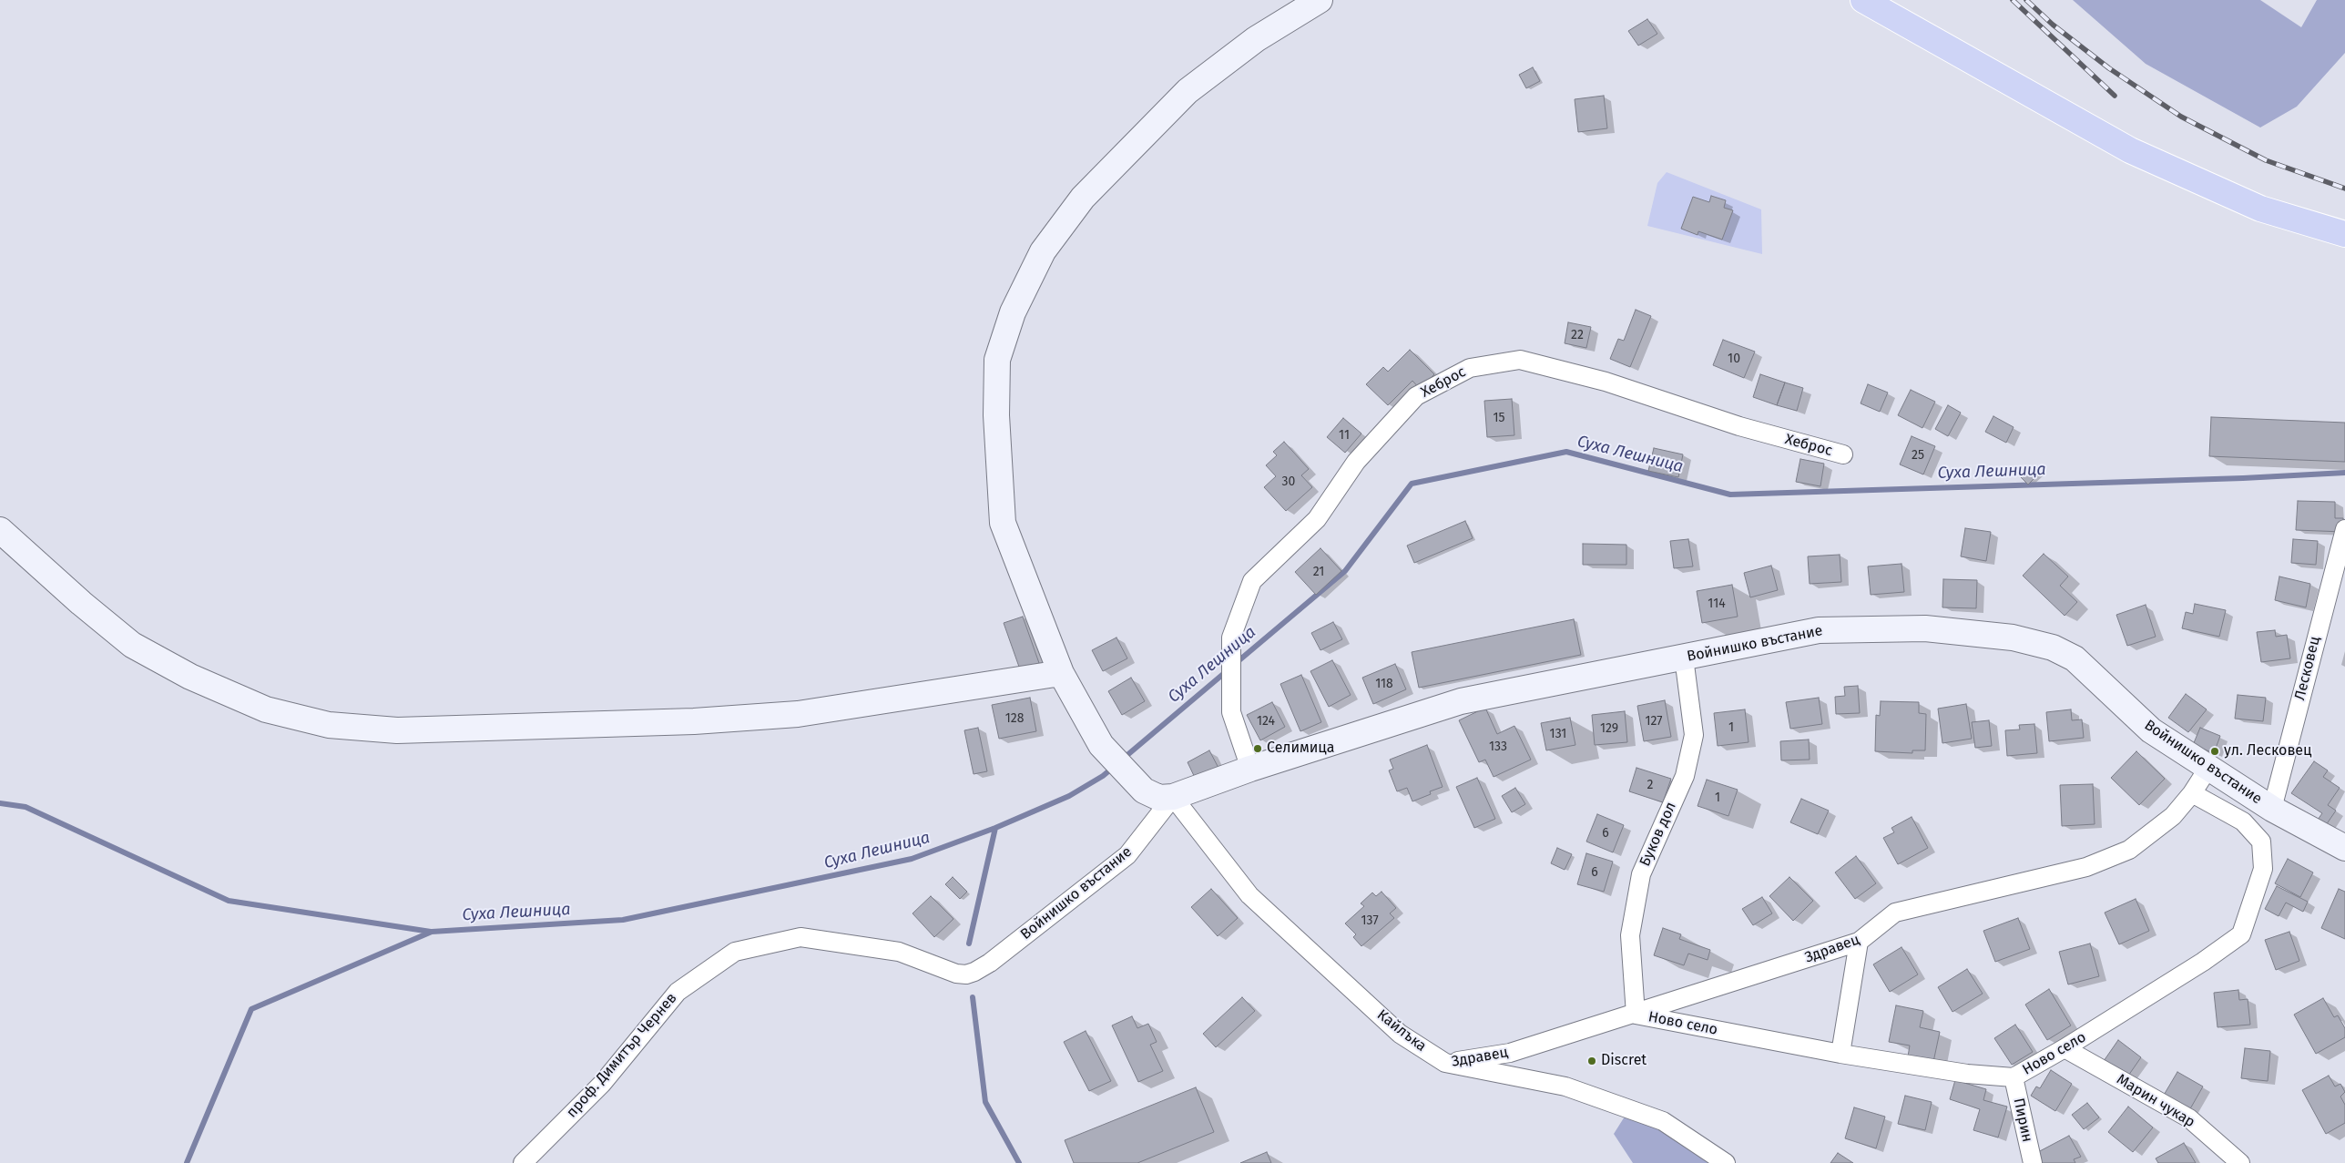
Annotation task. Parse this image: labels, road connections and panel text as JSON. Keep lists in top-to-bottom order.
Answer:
{
  "streets": {
    "street": [
      "Хеброс",
      "Войнишко въстание",
      "Лесковец",
      "Буков дол",
      "Здравец",
      "Ново село",
      "Кайлъка",
      "проф. Димитър Чернев",
      "Марин чукар",
      "Пирин"
    ]
  },
  "crossings": [
    ["Хеброс", "Войнишко въстание"],
    ["Войнишко въстание", "Лесковец"],
    ["Войнишко въстание", "Буков дол"],
    ["Войнишко въстание", "Здравец"],
    ["Войнишко въстание", "Кайлъка"],
    ["Войнишко въстание", "проф. Димитър Чернев"],
    ["Буков дол", "Здравец"],
    ["Буков дол", "Ново село"],
    ["Здравец", "Ново село"],
    ["Здравец", "Кайлъка"],
    ["Ново село", "Марин чукар"],
    ["Ново село", "Пирин"]
  ],
  "water": ["Суха Лешница"],
  "places": ["Селимица", "ул. Лесковец", "Discret"],
  "house_numbers": [
    "22",
    "10",
    "15",
    "11",
    "25",
    "30",
    "21",
    "114",
    "118",
    "128",
    "124",
    "127",
    "1",
    "129",
    "131",
    "133",
    "2",
    "1",
    "6",
    "6",
    "137"
  ]
}
